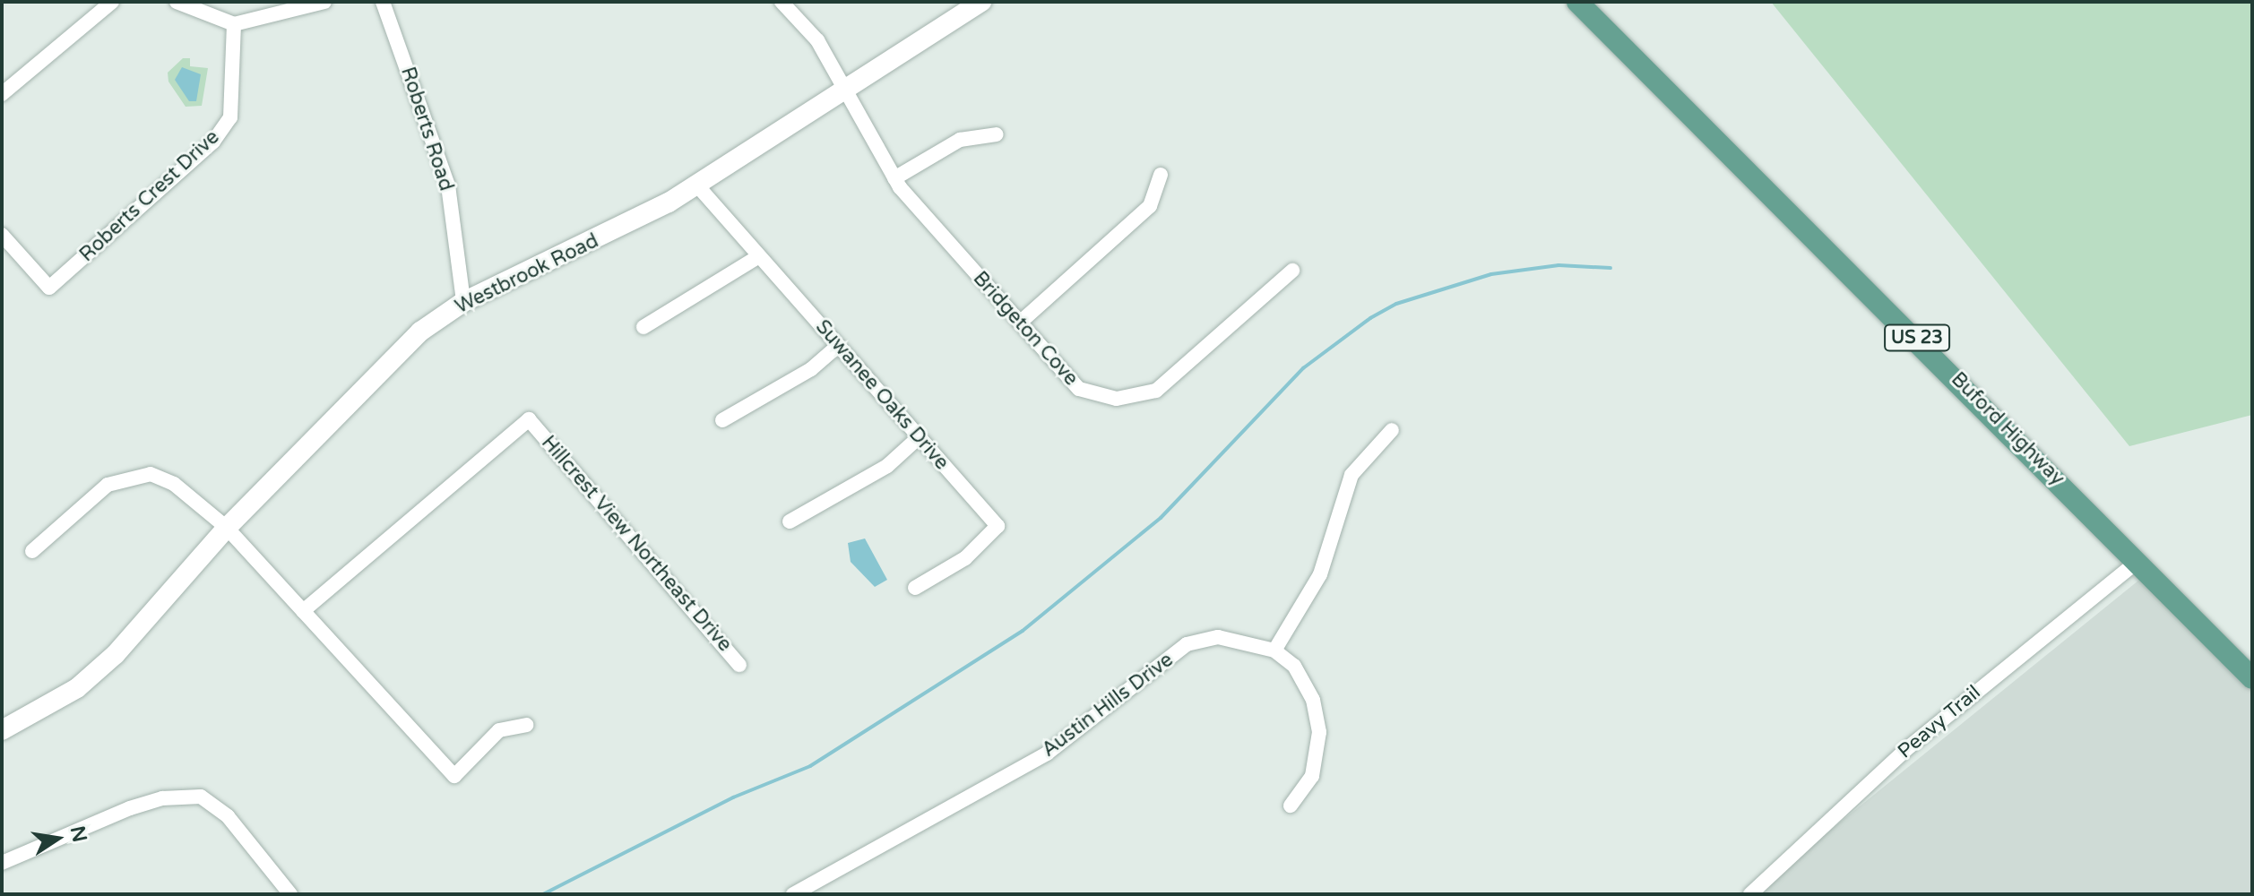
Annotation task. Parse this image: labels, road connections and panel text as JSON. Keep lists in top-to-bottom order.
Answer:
{
  "streets": {
    "main road": ["US 23", "Buford Highway"],
    "street": [
      "Roberts Road",
      "Roberts Crest Drive",
      "Westbrook Road",
      "Bridgeton Cove",
      "Suwanee Oaks Drive",
      "Hillcrest View Northeast Drive",
      "Austin Hills Drive",
      "Peavy Trail"
    ]
  },
  "crossings": [
    ["Roberts Road", "Westbrook Road"],
    ["Westbrook Road", "Bridgeton Cove"],
    ["Westbrook Road", "Suwanee Oaks Drive"],
    ["Buford Highway", "Peavy Trail"]
  ],
  "north": "right"
}
